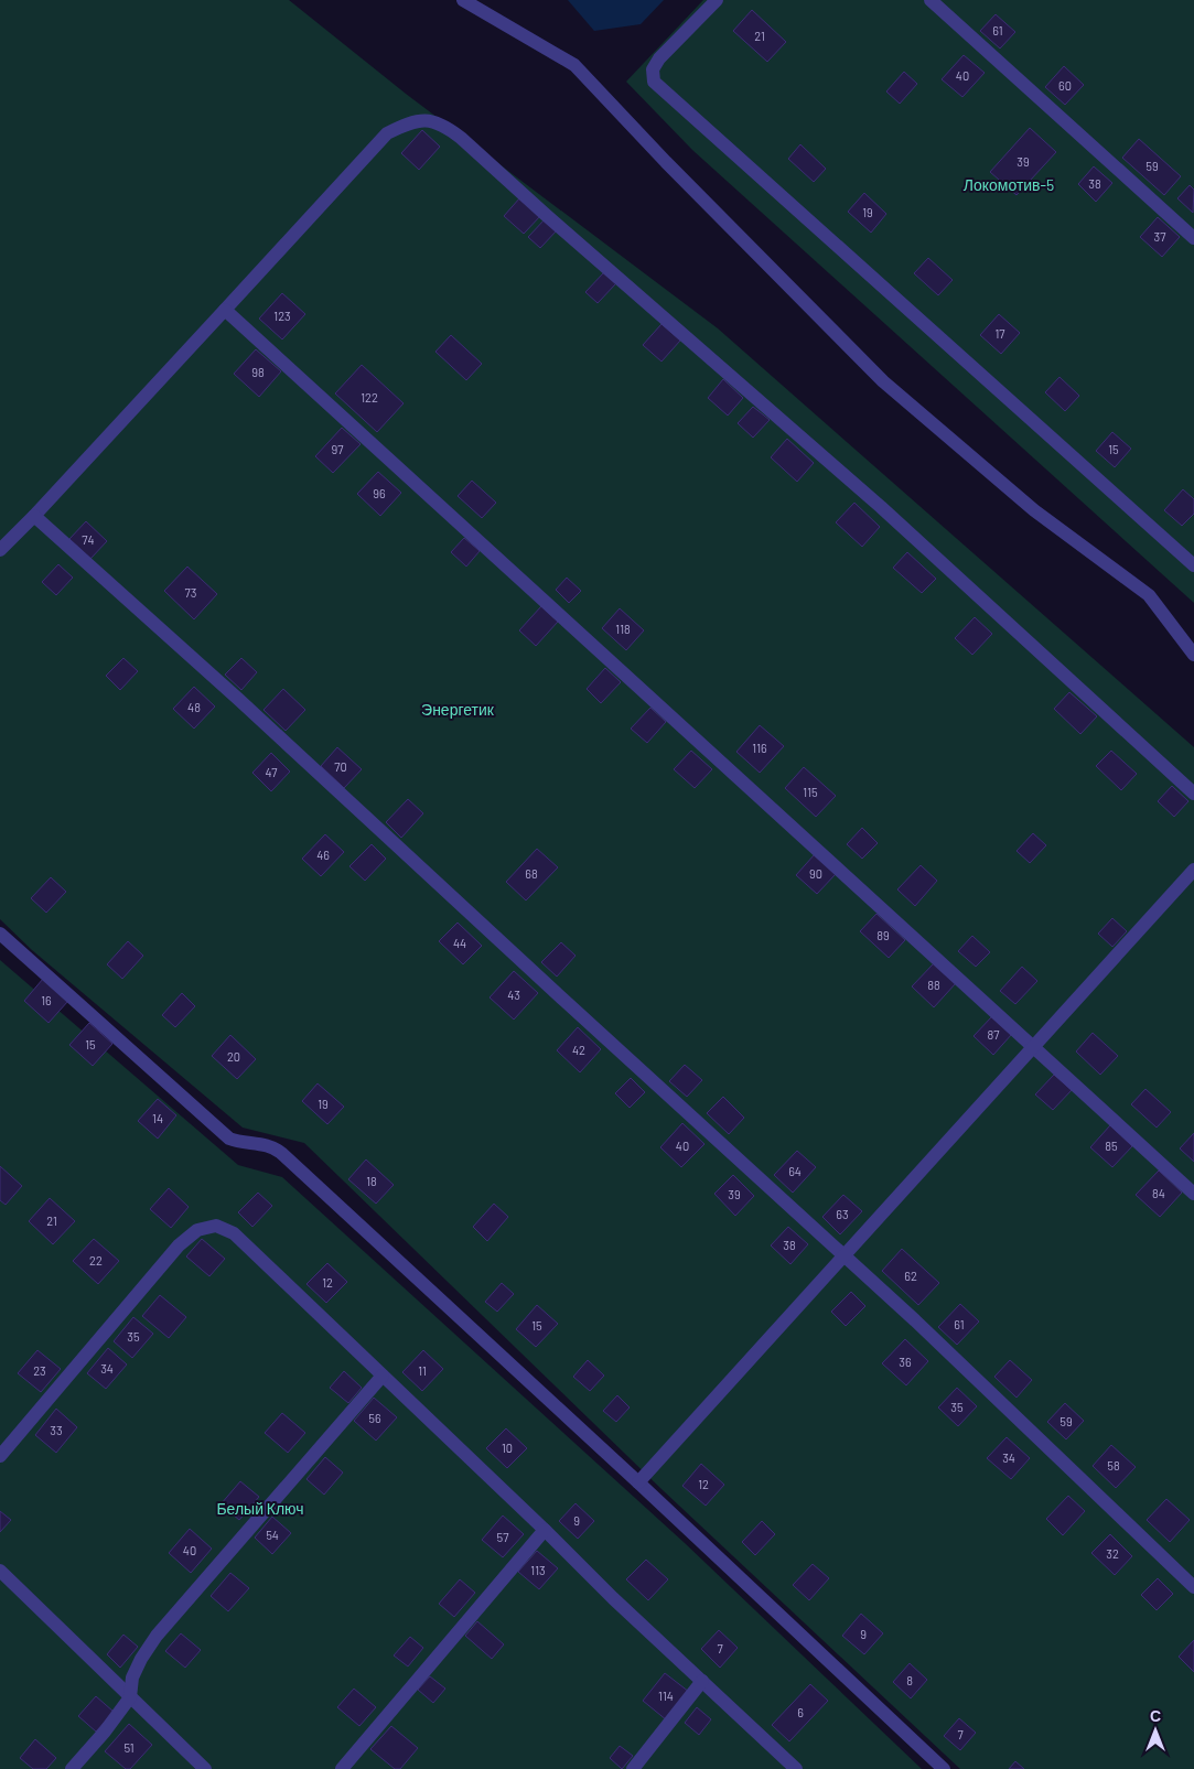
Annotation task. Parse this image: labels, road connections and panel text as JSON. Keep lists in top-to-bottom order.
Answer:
{
  "parks": ["Локомотив-5", "Энергетик", "Белый Ключ"],
  "house_numbers": [
    "61",
    "21",
    "40",
    "60",
    "39",
    "59",
    "38",
    "19",
    "37",
    "123",
    "17",
    "98",
    "122",
    "97",
    "15",
    "96",
    "74",
    "73",
    "118",
    "48",
    "116",
    "70",
    "47",
    "115",
    "46",
    "68",
    "90",
    "89",
    "44",
    "88",
    "43",
    "16",
    "87",
    "15",
    "42",
    "20",
    "19",
    "14",
    "40",
    "85",
    "64",
    "18",
    "84",
    "39",
    "63",
    "21",
    "38",
    "22",
    "62",
    "12",
    "61",
    "15",
    "35",
    "36",
    "34",
    "23",
    "11",
    "35",
    "56",
    "59",
    "33",
    "10",
    "34",
    "58",
    "12",
    "9",
    "54",
    "57",
    "40",
    "32",
    "113",
    "9",
    "7",
    "8",
    "114",
    "6",
    "7",
    "51"
  ],
  "north": "top"
}
